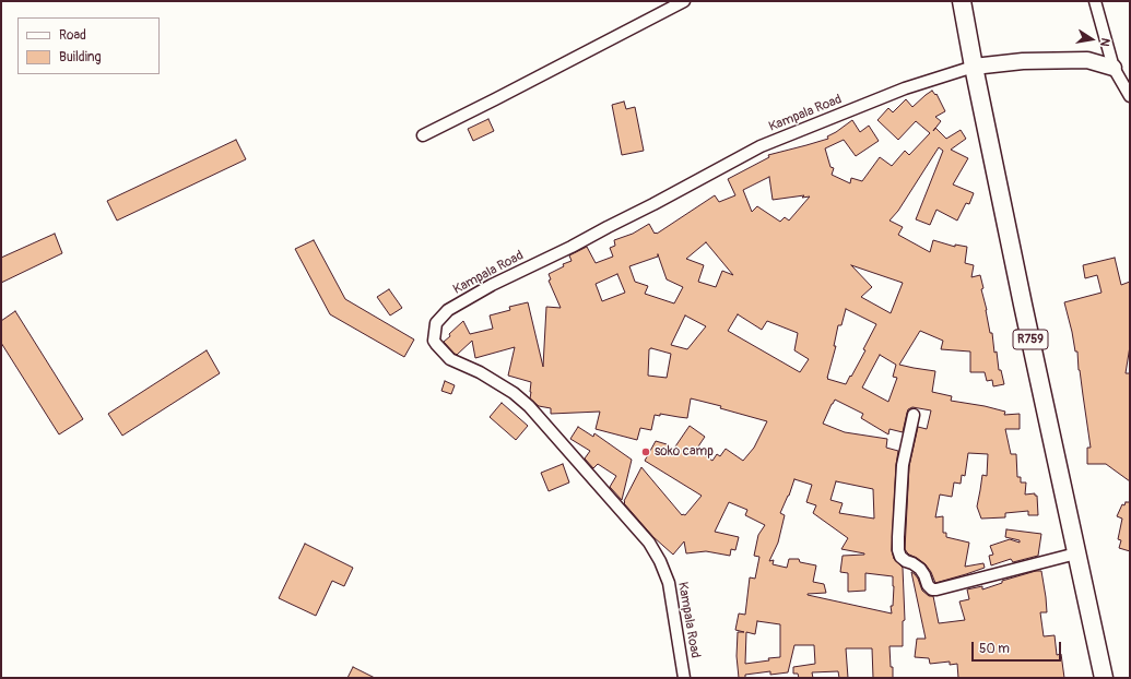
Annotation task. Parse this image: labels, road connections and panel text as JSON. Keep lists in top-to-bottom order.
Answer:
{
  "streets": {
    "main road": ["R759"],
    "street": ["Kampala Road"]
  },
  "crossings": [
    ["Kampala Road", "R759"]
  ],
  "places": ["soko camp"],
  "legend": ["Road", "Building"],
  "scale_bar": "50 m",
  "north": "right"
}
